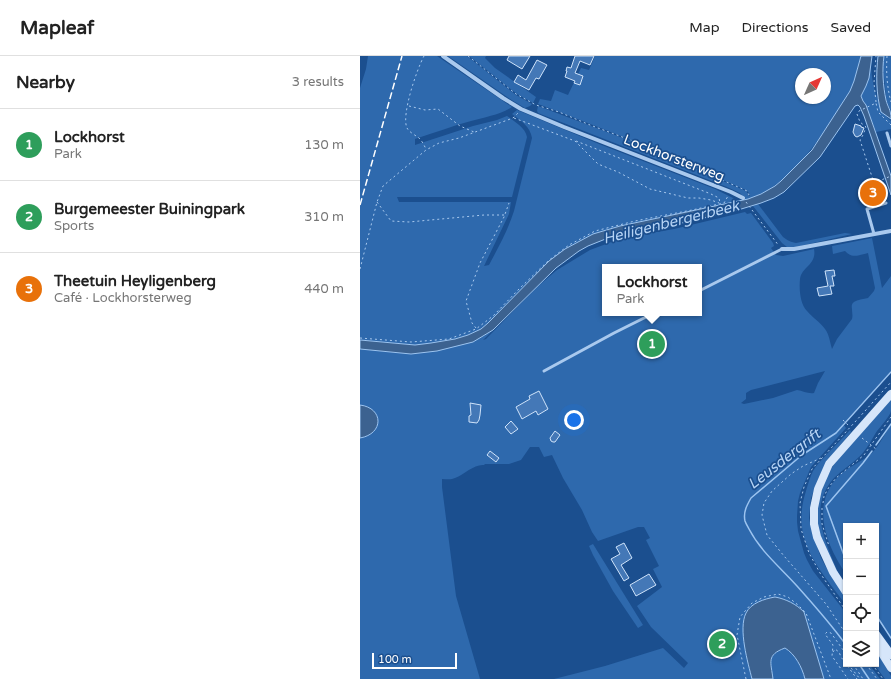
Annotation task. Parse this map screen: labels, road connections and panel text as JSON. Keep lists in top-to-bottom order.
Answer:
{
  "streets": {
    "street": ["Lockhorsterweg"]
  },
  "water": ["Heiligenbergerbeek", "Leusdergrift"],
  "scale_bar": "100 m",
  "north": "top right",
  "page": {
    "header": "Mapleaf",
    "nav": ["Map", "Directions", "Saved"],
    "heading": ["Nearby", "3 results"],
    "list": [
      {
        "mark": "1",
        "name": "Lockhorst",
        "note": "Park",
        "value": "130 m"
      },
      {
        "mark": "2",
        "name": "Burgemeester Buiningpark",
        "note": "Sports",
        "value": "310 m"
      },
      {
        "mark": "3",
        "name": "Theetuin Heyligenberg",
        "note": "Café · Lockhorsterweg",
        "value": "440 m"
      }
    ],
    "pins": ["3", "1", "2"],
    "popup": ["Lockhorst", "Park"],
    "map_buttons": ["+", "−"],
    "scale": "100 m"
  }
}
